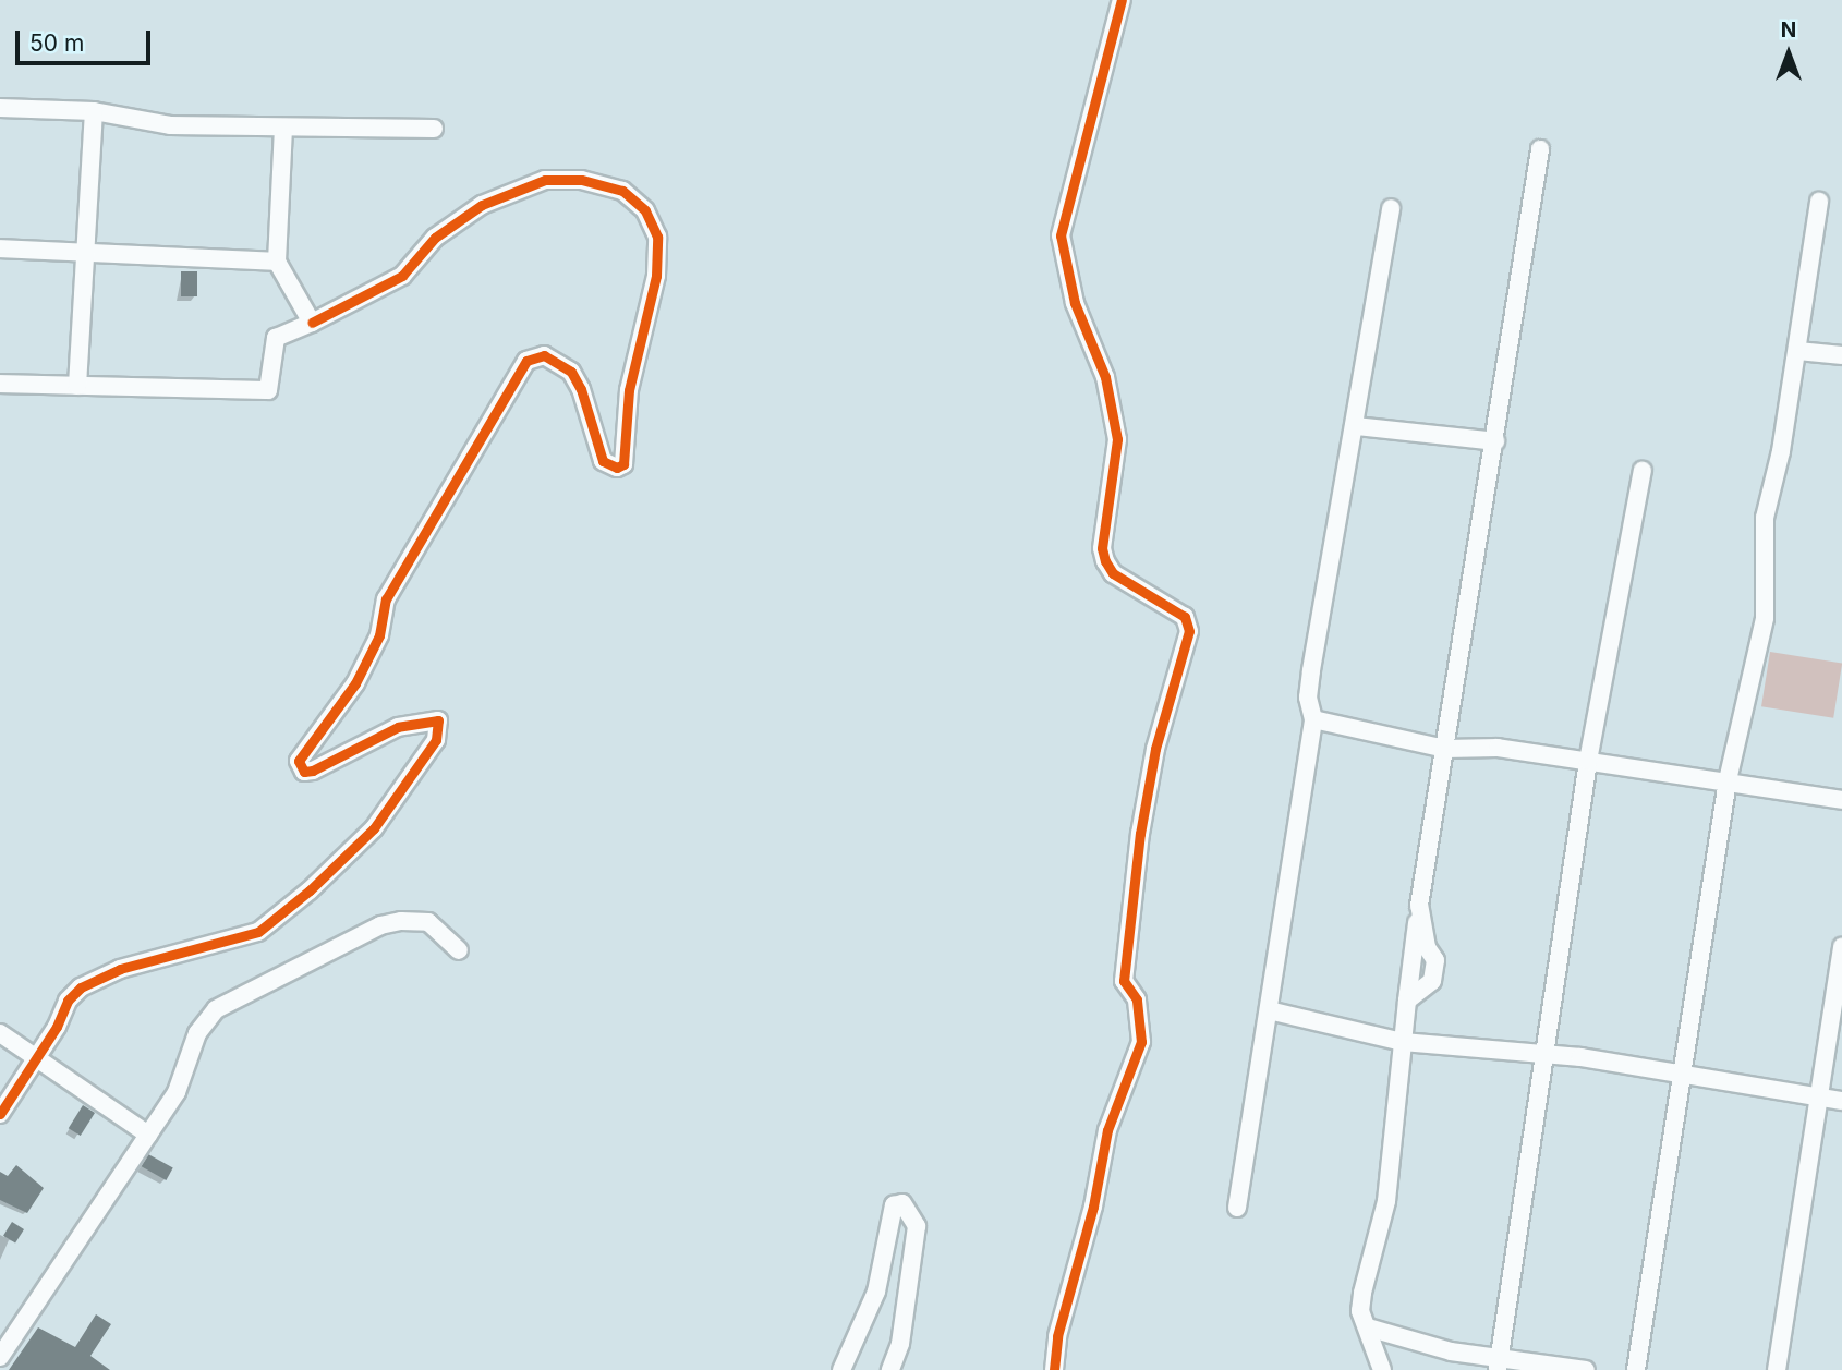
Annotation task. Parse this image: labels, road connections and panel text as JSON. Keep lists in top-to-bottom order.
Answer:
{
  "scale_bar": "50 m",
  "north": "top"
}
